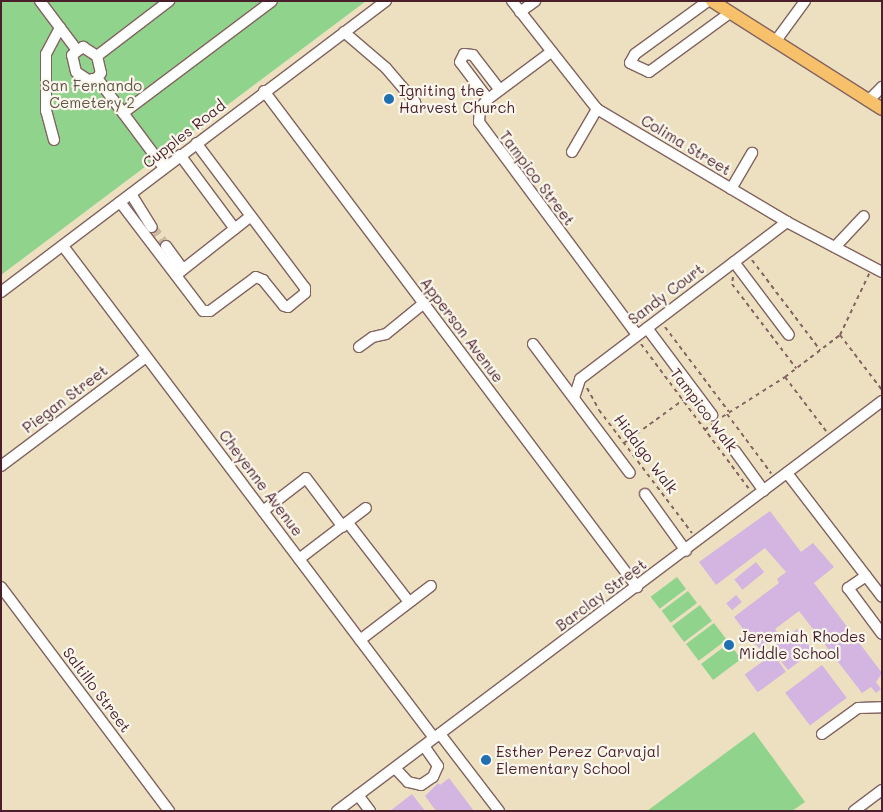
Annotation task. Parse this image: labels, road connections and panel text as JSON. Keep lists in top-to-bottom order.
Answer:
{
  "streets": {
    "street": [
      "Cupples Road",
      "Colima Street",
      "Tampico Street",
      "Sandy Court",
      "Apperson Avenue",
      "Piegan Street",
      "Cheyenne Avenue",
      "Barclay Street",
      "Saltillo Street"
    ],
    "path": ["Tampico Walk", "Hidalgo Walk"]
  },
  "crossings": [
    ["Cupples Road", "Apperson Avenue"],
    ["Cupples Road", "Cheyenne Avenue"],
    ["Colima Street", "Sandy Court"],
    ["Tampico Street", "Sandy Court"],
    ["Tampico Street", "Tampico Walk"],
    ["Sandy Court", "Tampico Walk"],
    ["Sandy Court", "Hidalgo Walk"],
    ["Apperson Avenue", "Barclay Street"],
    ["Piegan Street", "Cheyenne Avenue"],
    ["Tampico Walk", "Barclay Street"],
    ["Hidalgo Walk", "Barclay Street"],
    ["Cheyenne Avenue", "Barclay Street"]
  ],
  "parks": ["San Fernando Cemetery 2"],
  "places": ["Igniting the Harvest Church", "Jeremiah Rhodes Middle School", "Esther Perez Carvajal Elementary School"]
}
